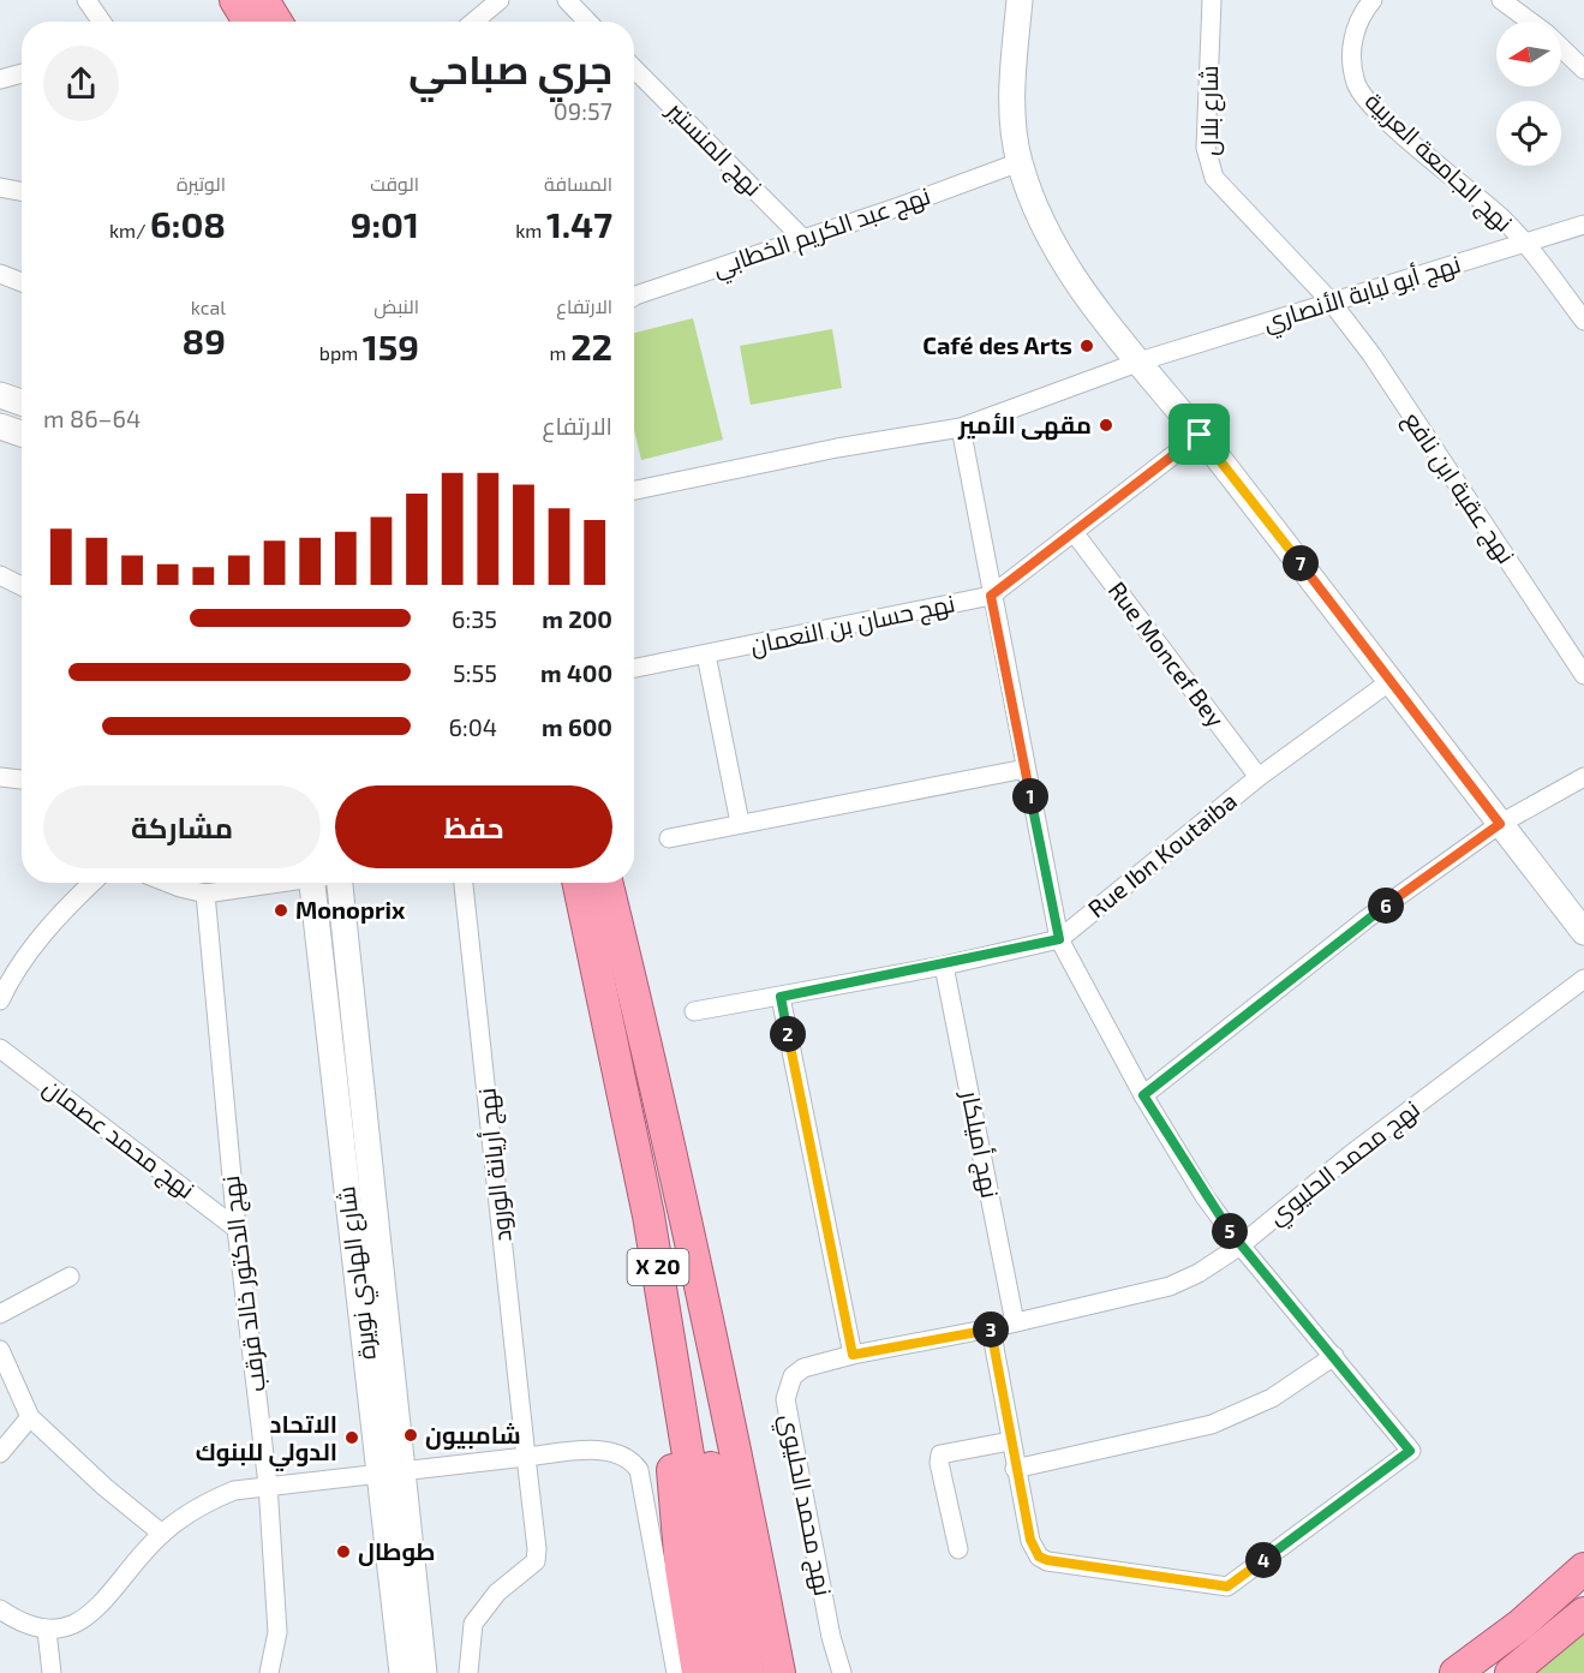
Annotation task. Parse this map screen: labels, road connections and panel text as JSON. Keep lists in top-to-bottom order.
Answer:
{
  "streets": {
    "highway": ["X 20"],
    "main road": ["شارع الهادي نويرة"],
    "street": [
      "شارع بلال",
      "نهج المنستير",
      "نهج الجامعة العربية",
      "نهج عبد الكريم الخطابي",
      "نهج أبو لبابة الأنصاري",
      "نهج عقبة ابن نافع",
      "نهج حسان بن النعمان",
      "Rue Moncef Bey",
      "Rue Ibn Koutaiba",
      "نهج محمد عصمان",
      "نهج أميلكار",
      "نهج محمد الحليوي",
      "نهج أريانة الورود",
      "نهج الدكتور خالد قرقب"
    ]
  },
  "crossings": [
    ["شارع بلال", "نهج أبو لبابة الأنصاري"],
    ["شارع بلال", "نهج عقبة ابن نافع"],
    ["نهج المنستير", "نهج عبد الكريم الخطابي"],
    ["نهج الجامعة العربية", "نهج أبو لبابة الأنصاري"],
    ["نهج أبو لبابة الأنصاري", "نهج عقبة ابن نافع"],
    ["نهج حسان بن النعمان", "Rue Moncef Bey"],
    ["Rue Moncef Bey", "Rue Ibn Koutaiba"],
    ["Rue Ibn Koutaiba", "نهج أميلكار"],
    ["نهج محمد عصمان", "نهج الدكتور خالد قرقب"],
    ["نهج أميلكار", "نهج محمد الحليوي"]
  ],
  "places": [
    "Café des Arts",
    "مقهى الأمير",
    "Monoprix",
    "شامبيون",
    "الاتحاد الدولي للبنوك",
    "طوطال"
  ],
  "north": "left",
  "page": {
    "heading": ["جري صباحي", "09:57"],
    "stats": [
      ["المسافة", "1.47 km"],
      ["الوقت", "9:01"],
      ["الوتيرة", "6:08 /km"],
      ["الارتفاع", "22 m"],
      ["النبض", "159 bpm"],
      ["kcal", "89"]
    ],
    "chart": ["الارتفاع", "64–86 m"],
    "pins": [
      "7",
      "1",
      "6",
      "2",
      "5",
      "3",
      "4"
    ],
    "list": [
      {
        "name": "200 m",
        "note": "6:35"
      },
      {
        "name": "400 m",
        "note": "5:55"
      },
      {
        "name": "600 m",
        "note": "6:04"
      }
    ],
    "buttons": ["حفظ", "مشاركة"]
  }
}
